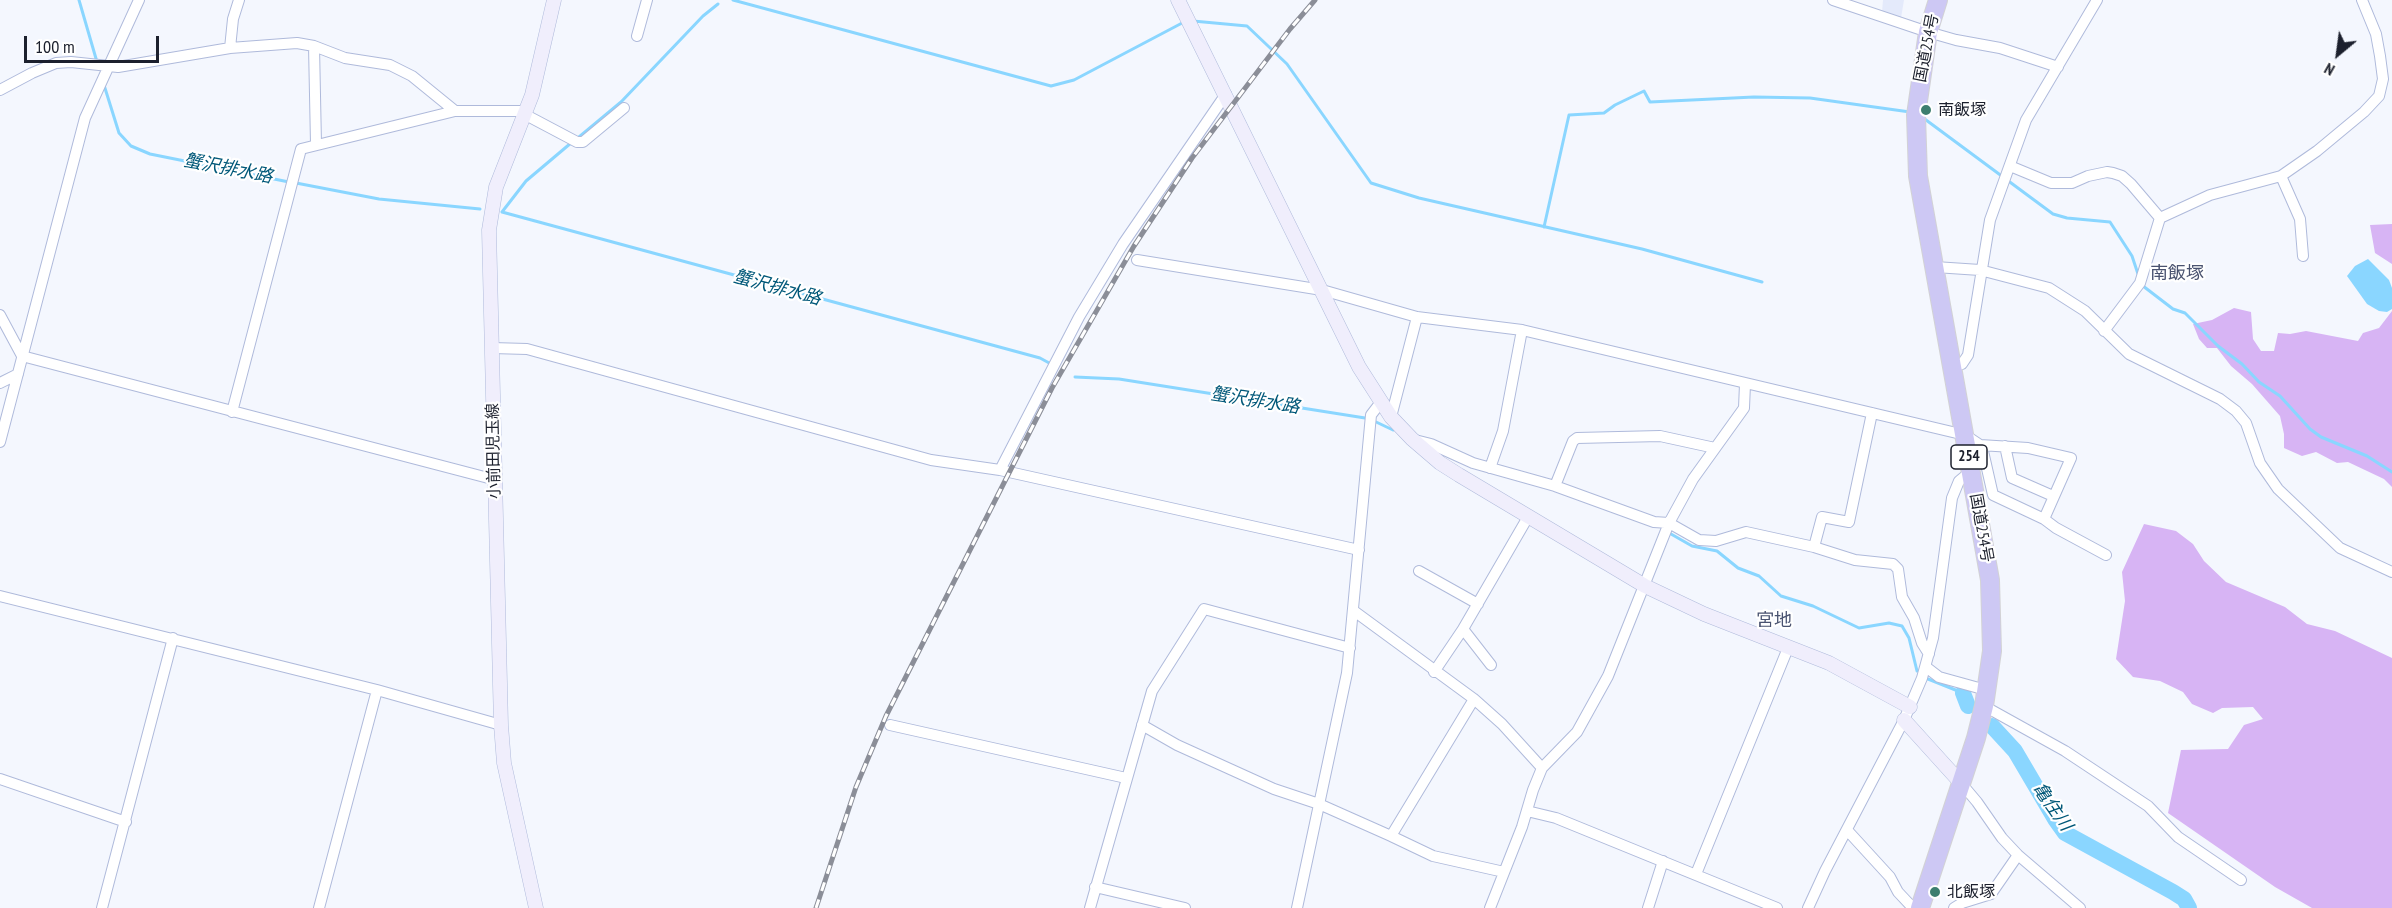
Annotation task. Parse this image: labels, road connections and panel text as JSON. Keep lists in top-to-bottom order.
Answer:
{
  "streets": {
    "highway": ["国道254号", "254"],
    "street": ["小前田児玉線"]
  },
  "districts": ["南飯塚", "宮地"],
  "water": ["蟹沢排水路", "亀住川"],
  "places": ["南飯塚", "北飯塚"],
  "scale_bar": "100 m",
  "north": "bottom left"
}
